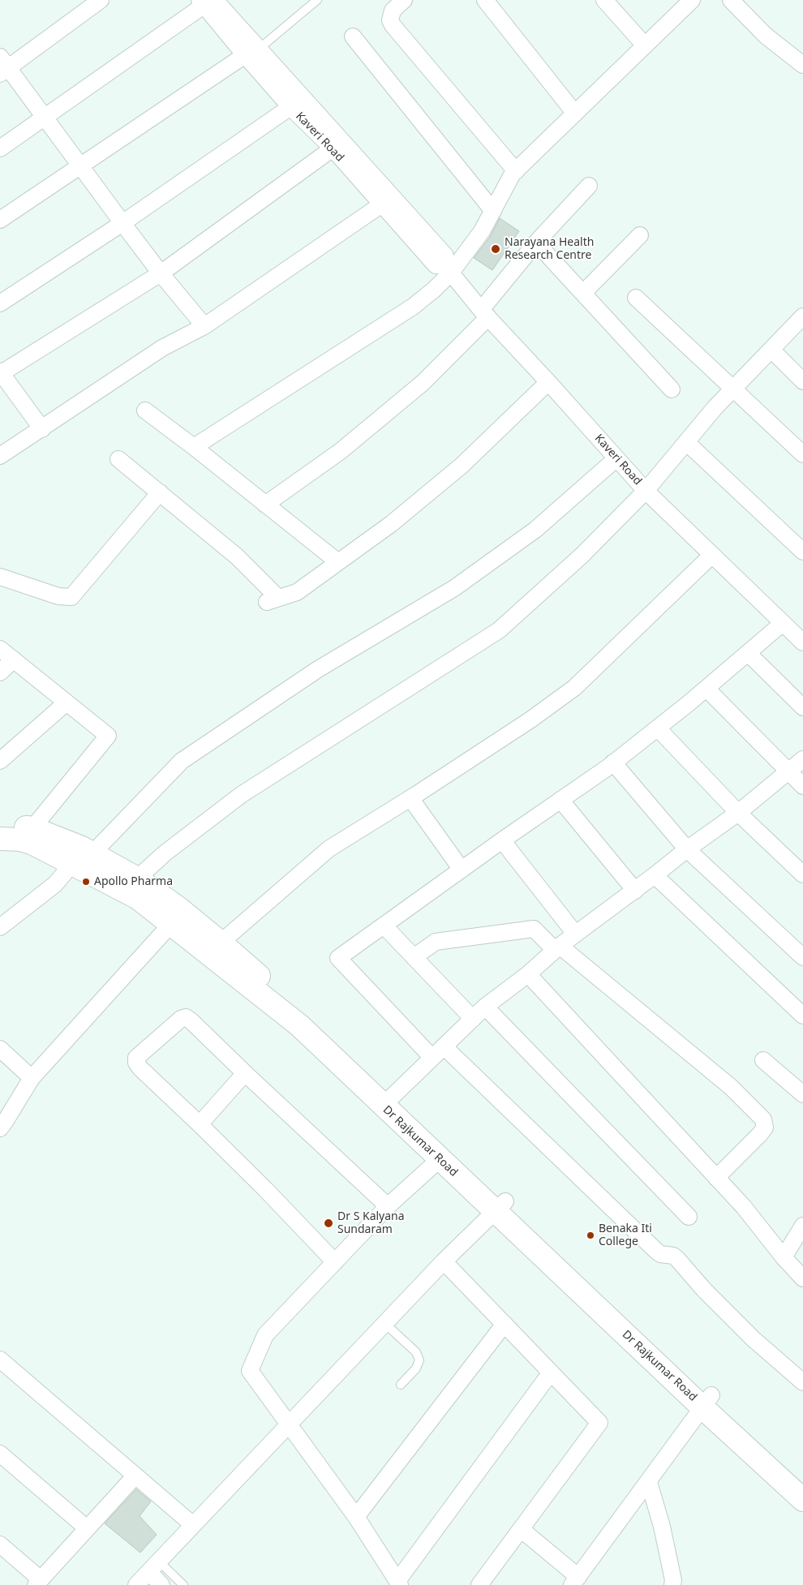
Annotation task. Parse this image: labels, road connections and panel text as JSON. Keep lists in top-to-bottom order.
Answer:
{
  "streets": {
    "main road": ["Dr Rajkumar Road"],
    "street": ["Kaveri Road"]
  },
  "places": [
    "Narayana Health Research Centre",
    "Apollo Pharma",
    "Dr S Kalyana Sundaram",
    "Benaka Iti College"
  ]
}
